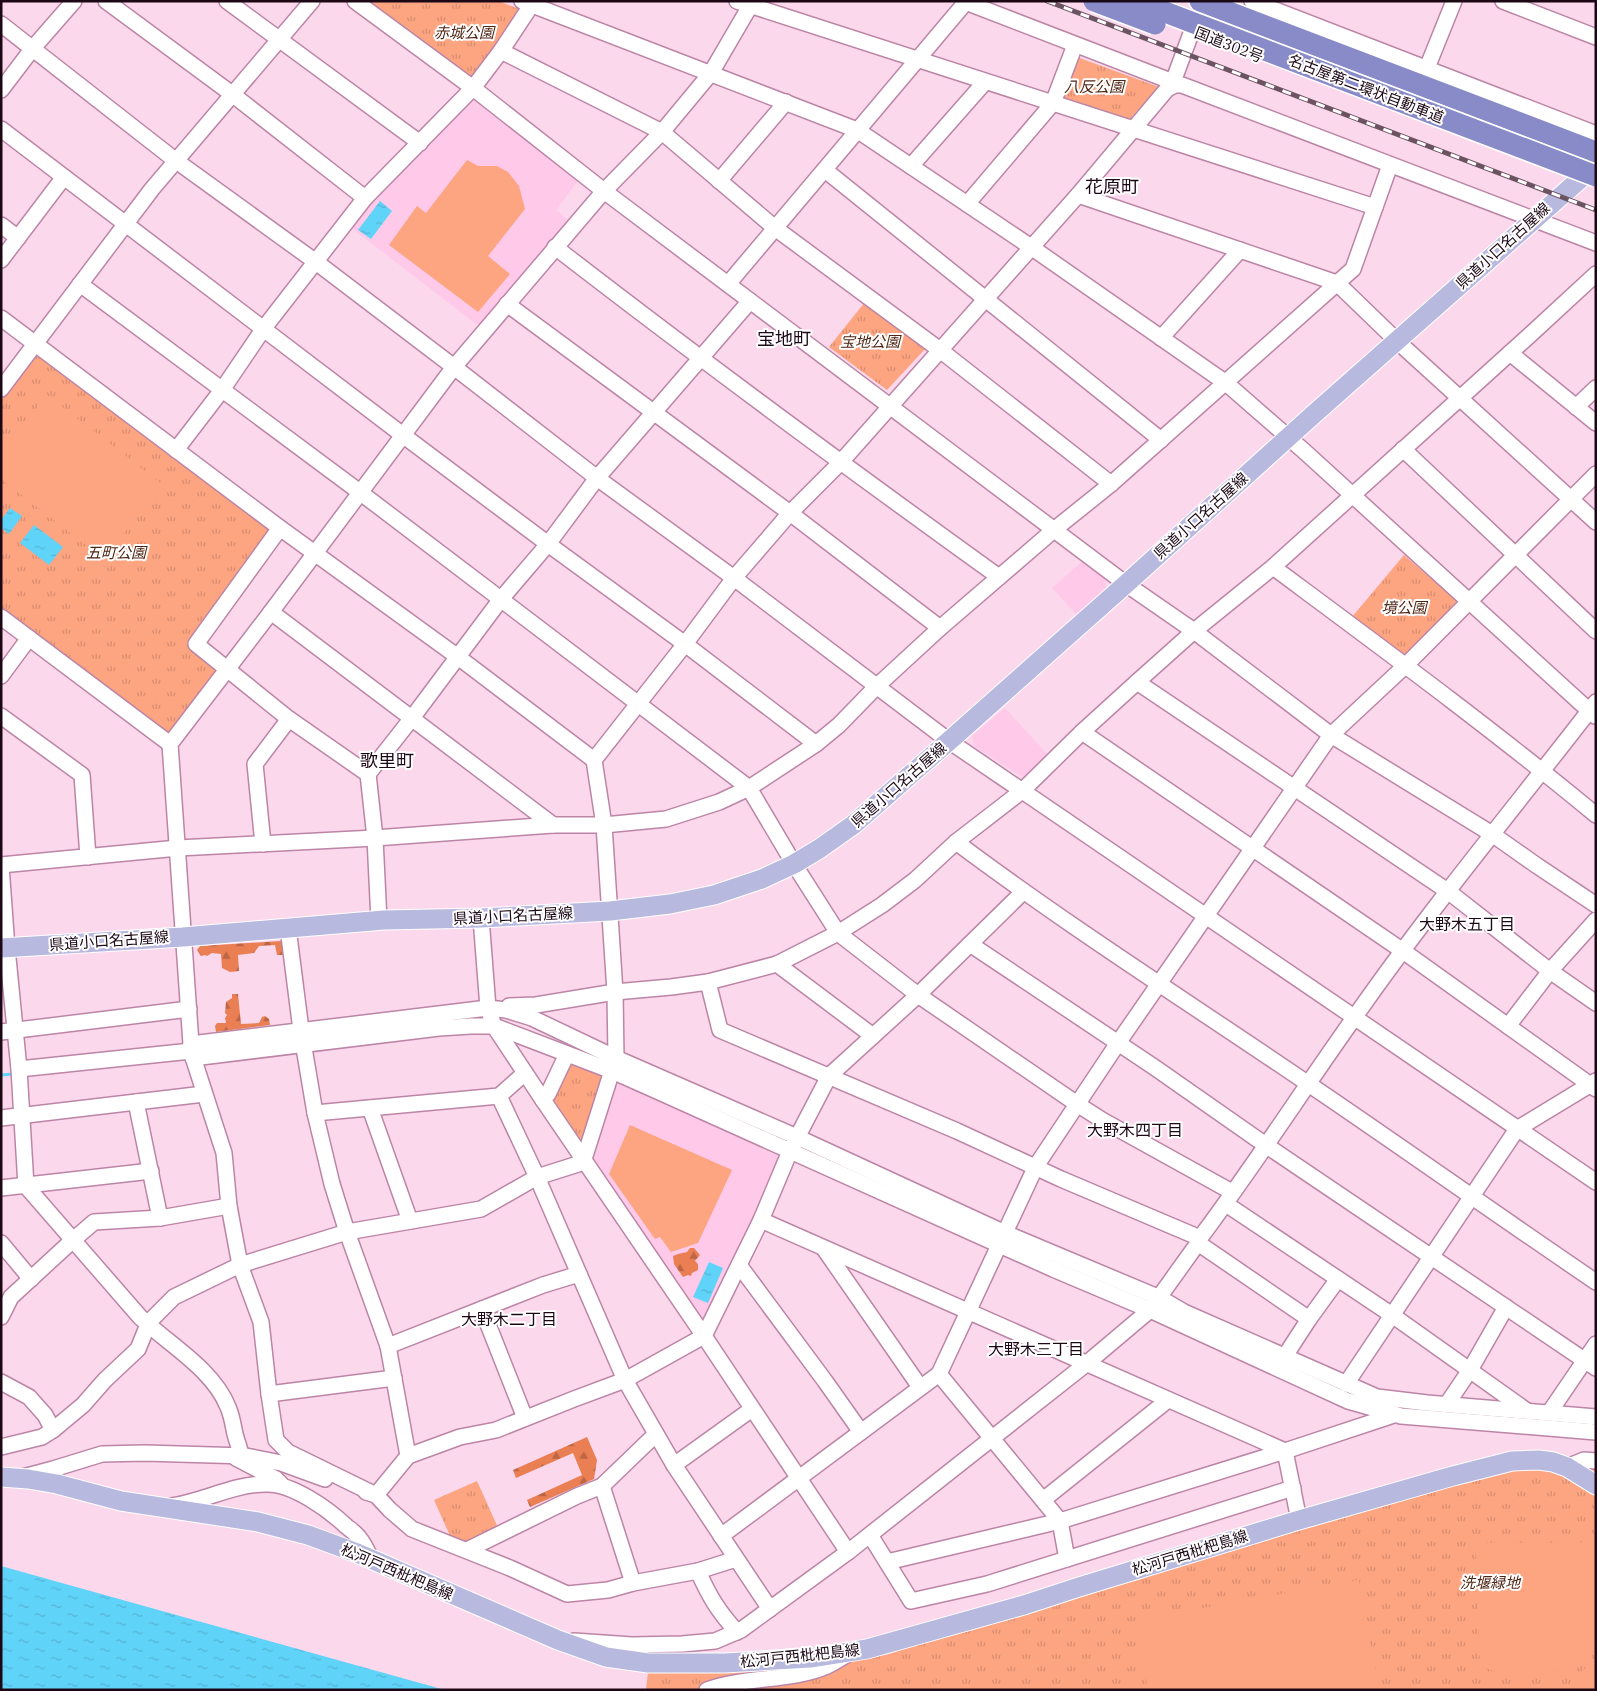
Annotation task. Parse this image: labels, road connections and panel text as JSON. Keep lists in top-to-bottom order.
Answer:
{
  "streets": {
    "highway": ["国道302号", "名古屋第二環状自動車道"],
    "main road": ["県道小口名古屋線", "松河戸西枇杷島線"]
  },
  "crossings": [
    ["国道302号", "名古屋第二環状自動車道"],
    ["国道302号", "県道小口名古屋線"],
    ["名古屋第二環状自動車道", "県道小口名古屋線"]
  ],
  "districts": [
    "花原町",
    "宝地町",
    "歌里町",
    "大野木五丁目",
    "大野木四丁目",
    "大野木二丁目",
    "大野木三丁目"
  ],
  "parks": [
    "赤城公園",
    "八反公園",
    "宝地公園",
    "五町公園",
    "境公園",
    "洗堰緑地"
  ]
}
